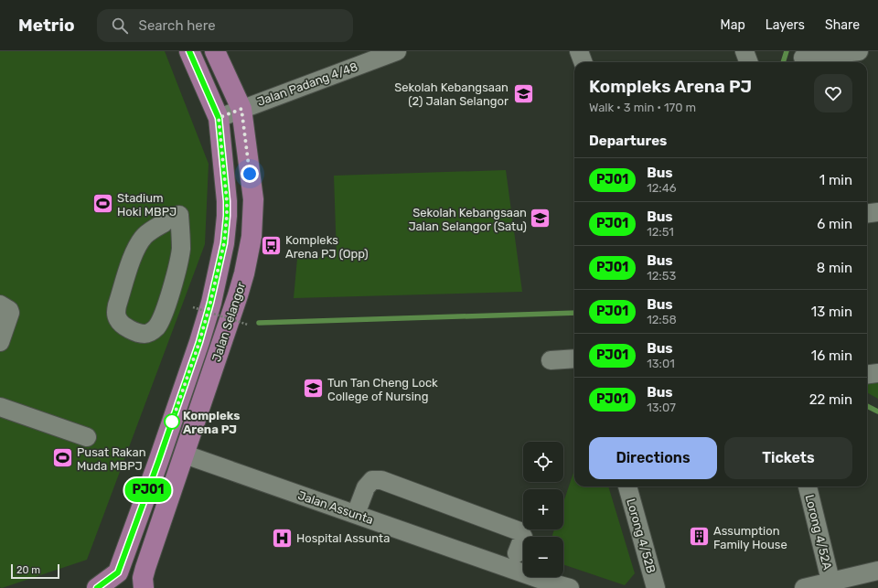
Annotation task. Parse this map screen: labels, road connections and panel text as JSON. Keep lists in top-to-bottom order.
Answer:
{
  "streets": {
    "main road": ["Jalan Selangor"],
    "street": [
      "Jalan Padang 4/48",
      "Jalan Assunta",
      "Lorong 4/52A",
      "Lorong 4/52B"
    ]
  },
  "crossings": [
    ["Jalan Padang 4/48", "Jalan Selangor"],
    ["Jalan Selangor", "Jalan Assunta"]
  ],
  "places": {
    "school or university": ["Sekolah Kebangsaan (2) Jalan Selangor", "Sekolah Kebangsaan Jalan Selangor (Satu)", "Tun Tan Cheng Lock College of Nursing"],
    "sports": ["Stadium Hoki MBPJ", "Pusat Rakan Muda MBPJ"],
    "bus stop": ["Kompleks Arena PJ (Opp)"],
    "other": ["Kompleks Arena PJ"],
    "building": ["Assumption Family House"],
    "hospital": ["Hospital Assunta"]
  },
  "lines": ["bus line PJ01"],
  "scale_bar": "20 m",
  "page": {
    "header": "Metrio",
    "search": "Search here",
    "nav": ["Map", "Layers", "Share"],
    "on_map": "PJ01",
    "heading": [
      ["Kompleks Arena PJ", "Walk · 3 min · 170 m"],
      "Departures"
    ],
    "list": [
      {
        "mark": "PJ01",
        "name": "Bus",
        "note": "12:46",
        "value": "1 min"
      },
      {
        "mark": "PJ01",
        "name": "Bus",
        "note": "12:51",
        "value": "6 min"
      },
      {
        "mark": "PJ01",
        "name": "Bus",
        "note": "12:53",
        "value": "8 min"
      },
      {
        "mark": "PJ01",
        "name": "Bus",
        "note": "12:58",
        "value": "13 min"
      },
      {
        "mark": "PJ01",
        "name": "Bus",
        "note": "13:01",
        "value": "16 min"
      },
      {
        "mark": "PJ01",
        "name": "Bus",
        "note": "13:07",
        "value": "22 min"
      }
    ],
    "buttons": ["Directions", "Tickets"],
    "map_buttons": ["+", "−"],
    "scale": "20 m"
  }
}
